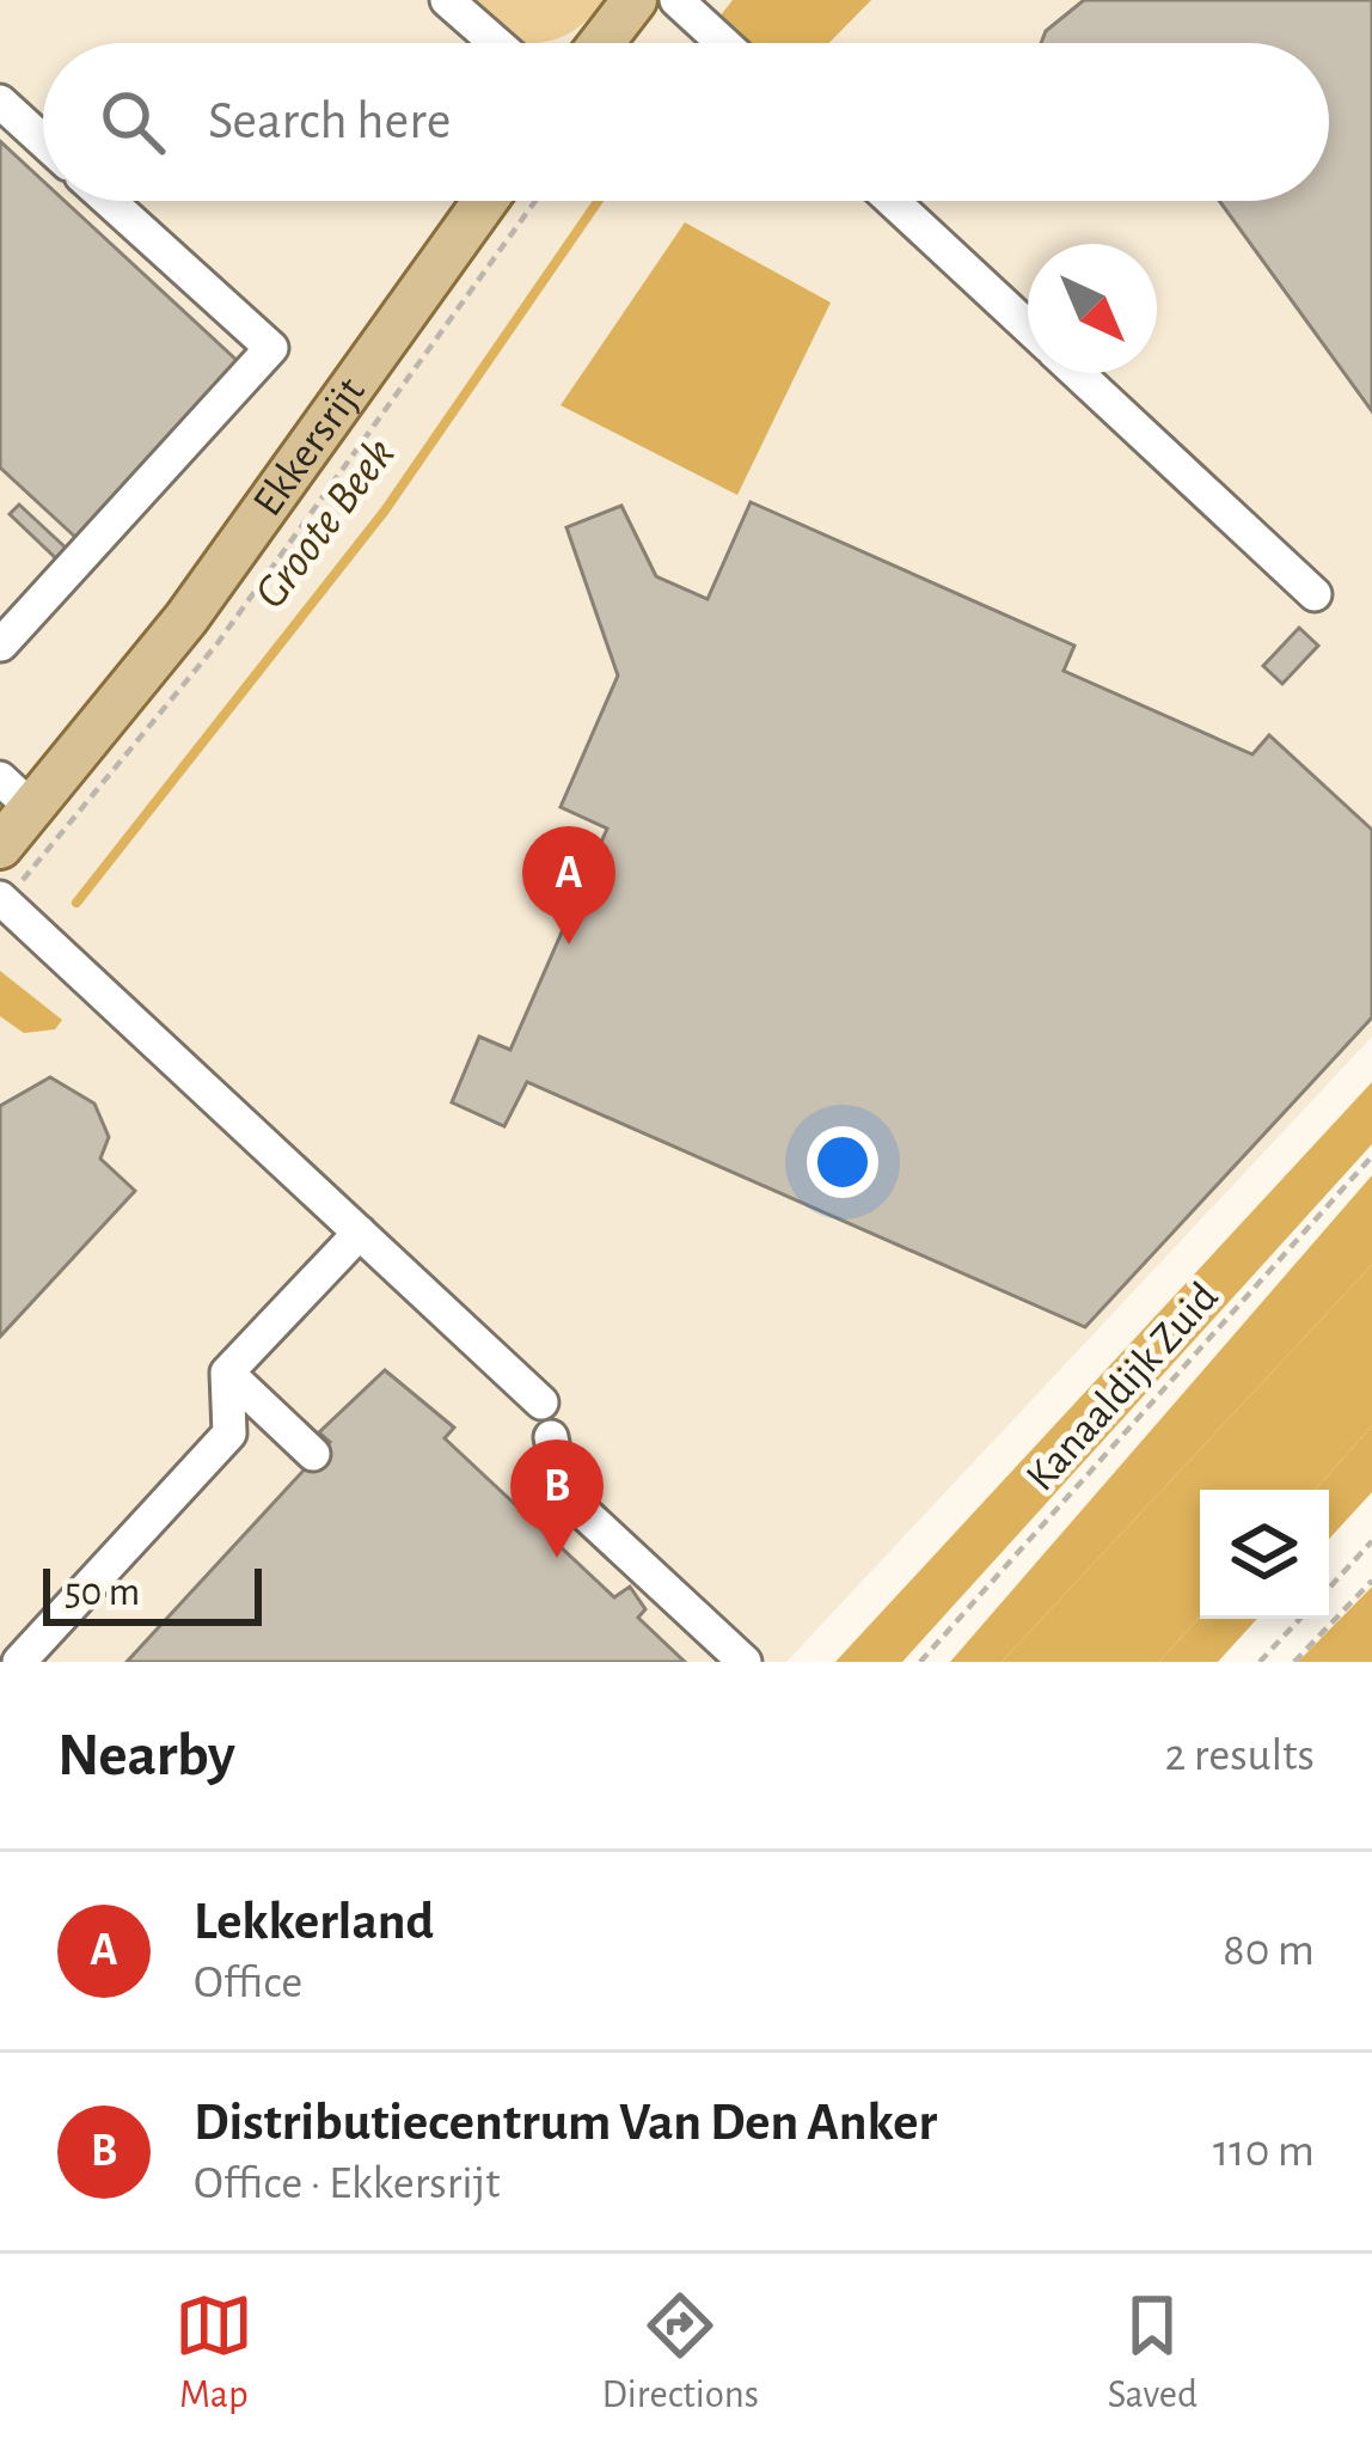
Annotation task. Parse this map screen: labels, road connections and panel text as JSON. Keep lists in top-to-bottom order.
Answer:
{
  "streets": {
    "main road": ["Ekkersrijt"],
    "path": ["Kanaaldijk Zuid"]
  },
  "water": ["Groote Beek"],
  "scale_bar": "50 m",
  "north": "bottom right",
  "page": {
    "search": "Search here",
    "pins": ["A", "B"],
    "scale": "50 m",
    "heading": ["Nearby", "2 results"],
    "list": [
      {
        "mark": "A",
        "name": "Lekkerland",
        "note": "Office",
        "value": "80 m"
      },
      {
        "mark": "B",
        "name": "Distributiecentrum Van Den Anker",
        "note": "Office · Ekkersrijt",
        "value": "110 m"
      }
    ],
    "nav": ["Map", "Directions", "Saved"]
  }
}
